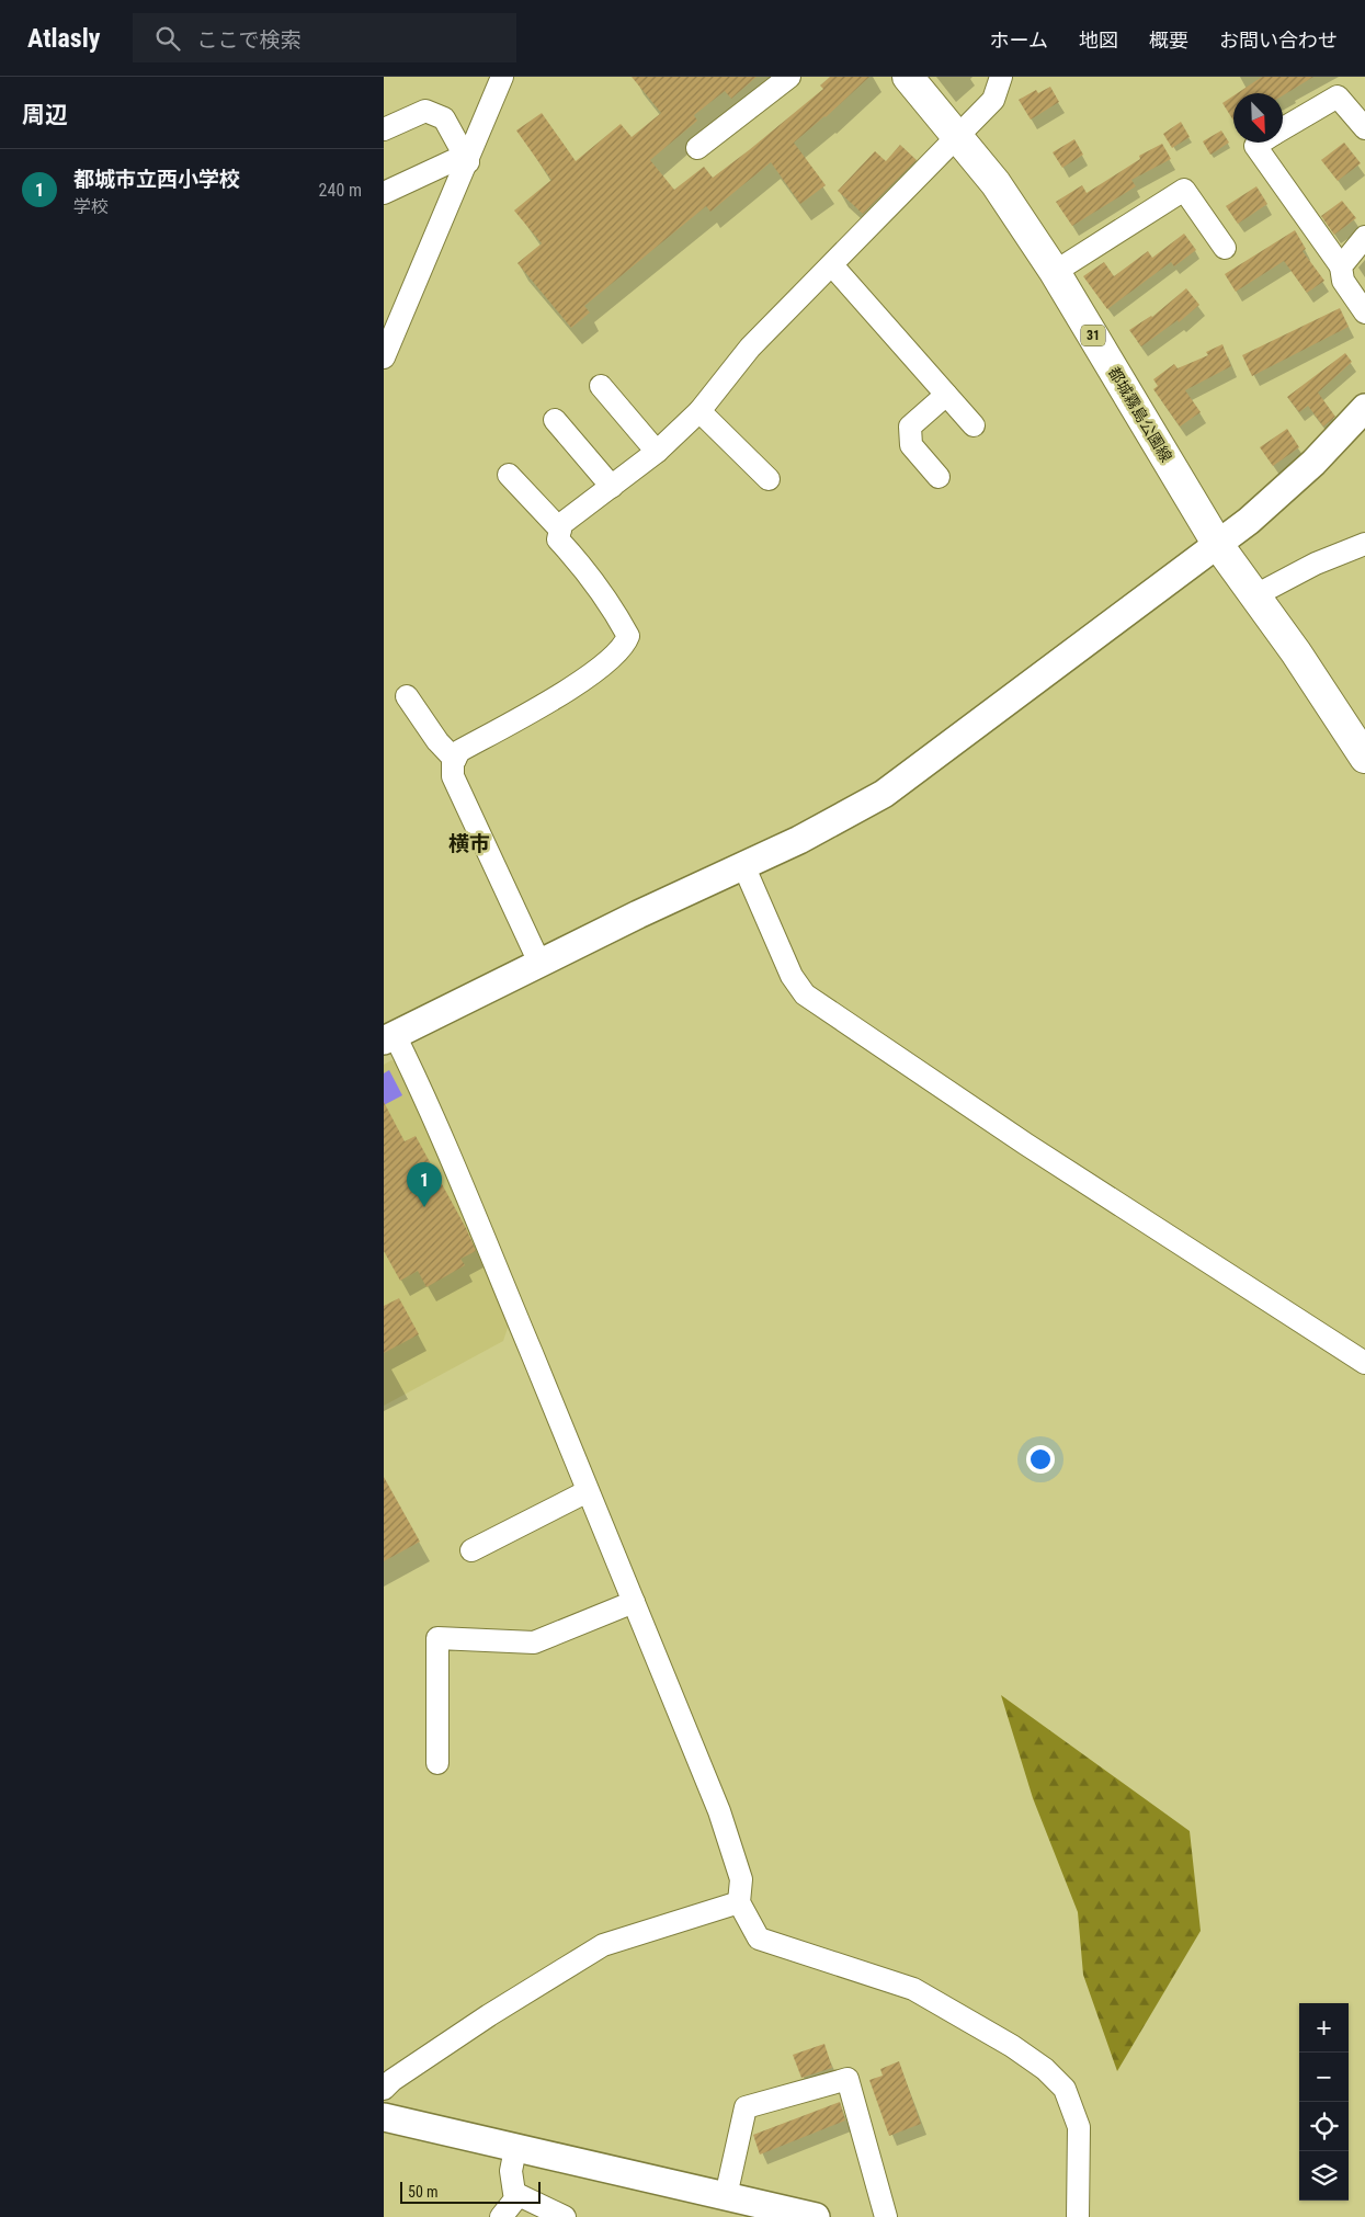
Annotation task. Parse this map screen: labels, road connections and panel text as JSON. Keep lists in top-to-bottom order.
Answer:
{
  "streets": {
    "main road": ["31", "都城霧島公園線"]
  },
  "districts": ["横市"],
  "scale_bar": "50 m",
  "north": "bottom right",
  "page": {
    "header": "Atlasly",
    "search": "ここで検索",
    "nav": [
      "ホーム",
      "地図",
      "概要",
      "お問い合わせ"
    ],
    "heading": "周辺",
    "list": [
      {
        "mark": "1",
        "name": "都城市立西小学校",
        "note": "学校",
        "value": "240 m"
      }
    ],
    "pins": "1",
    "map_buttons": ["+", "−"],
    "scale": "50 m"
  }
}
